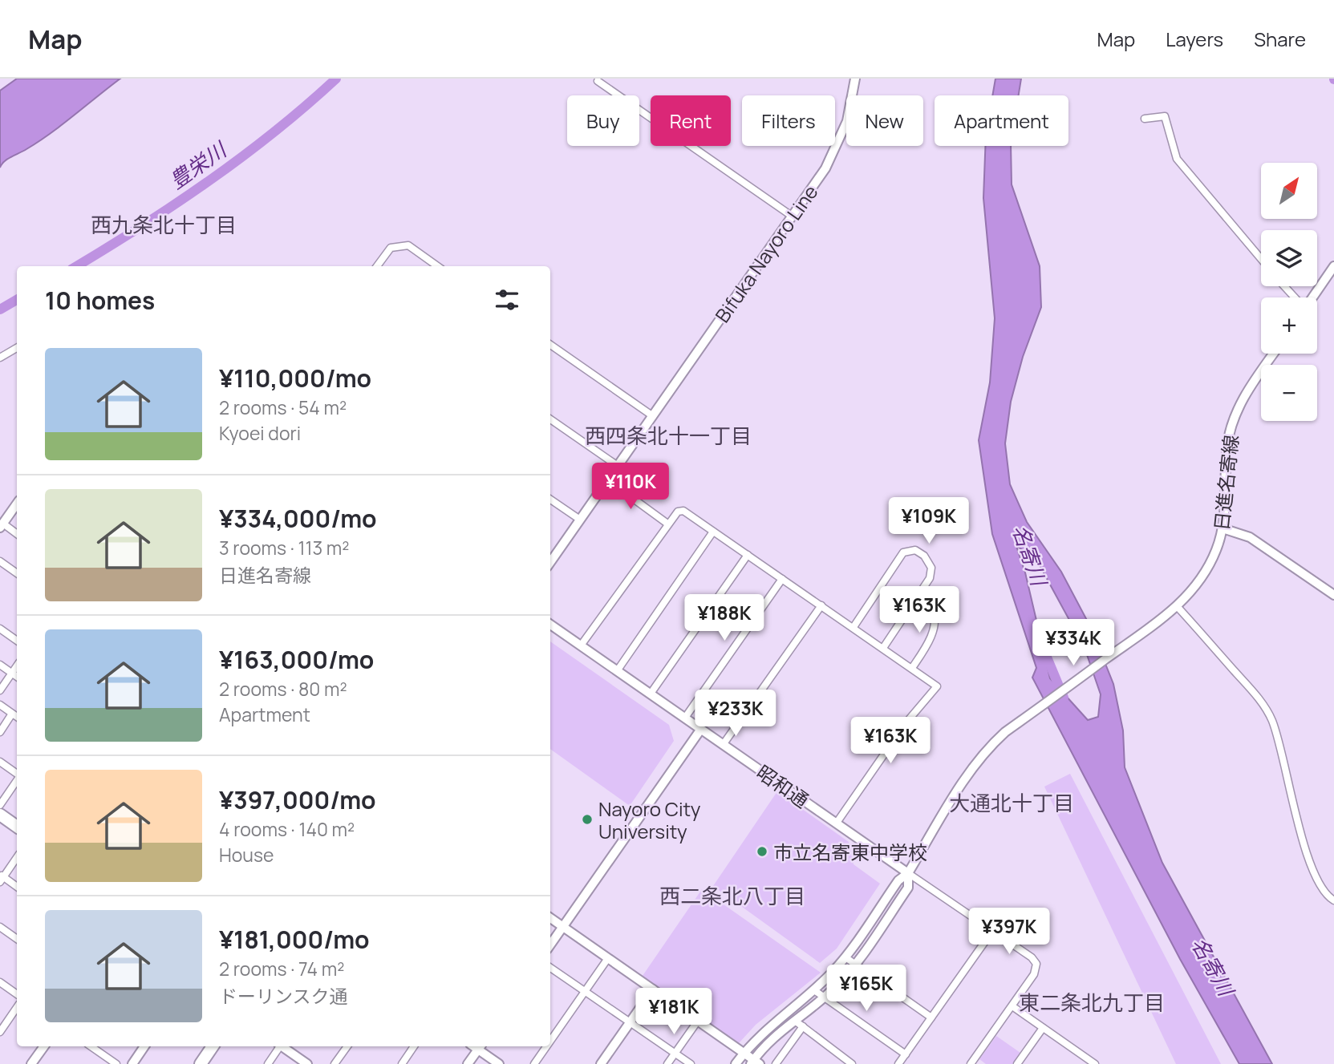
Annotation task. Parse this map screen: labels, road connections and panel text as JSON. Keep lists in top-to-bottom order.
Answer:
{
  "streets": {
    "main road": ["Bifuka Nayoro Line", "日進名寄線", "昭和通"]
  },
  "crossings": [
    ["日進名寄線", "昭和通"]
  ],
  "districts": [
    "西九条北十丁目",
    "西四条北十一丁目",
    "大通北十丁目",
    "西二条北八丁目",
    "東二条北九丁目"
  ],
  "water": ["豊栄川", "名寄川"],
  "places": ["Nayoro City University", "市立名寄東中学校"],
  "north": "top right",
  "page": {
    "header": "Map",
    "nav": ["Map", "Layers", "Share"],
    "chip": [
      "Buy",
      "Rent",
      "Filters",
      "New",
      "Apartment"
    ],
    "map_buttons": ["+", "−"],
    "heading": "10 homes",
    "list": [
      {
        "name": "¥110,000/mo",
        "note": "2 rooms · 54 m² · Kyoei dori"
      },
      {
        "name": "¥334,000/mo",
        "note": "3 rooms · 113 m² · 日進名寄線"
      },
      {
        "name": "¥163,000/mo",
        "note": "2 rooms · 80 m² · Apartment"
      },
      {
        "name": "¥397,000/mo",
        "note": "4 rooms · 140 m² · House"
      },
      {
        "name": "¥181,000/mo",
        "note": "2 rooms · 74 m² · ドーリンスク通"
      }
    ],
    "price": [
      "¥110K",
      "¥109K",
      "¥163K",
      "¥188K",
      "¥334K",
      "¥233K",
      "¥163K",
      "¥397K",
      "¥165K",
      "¥181K"
    ]
  }
}
